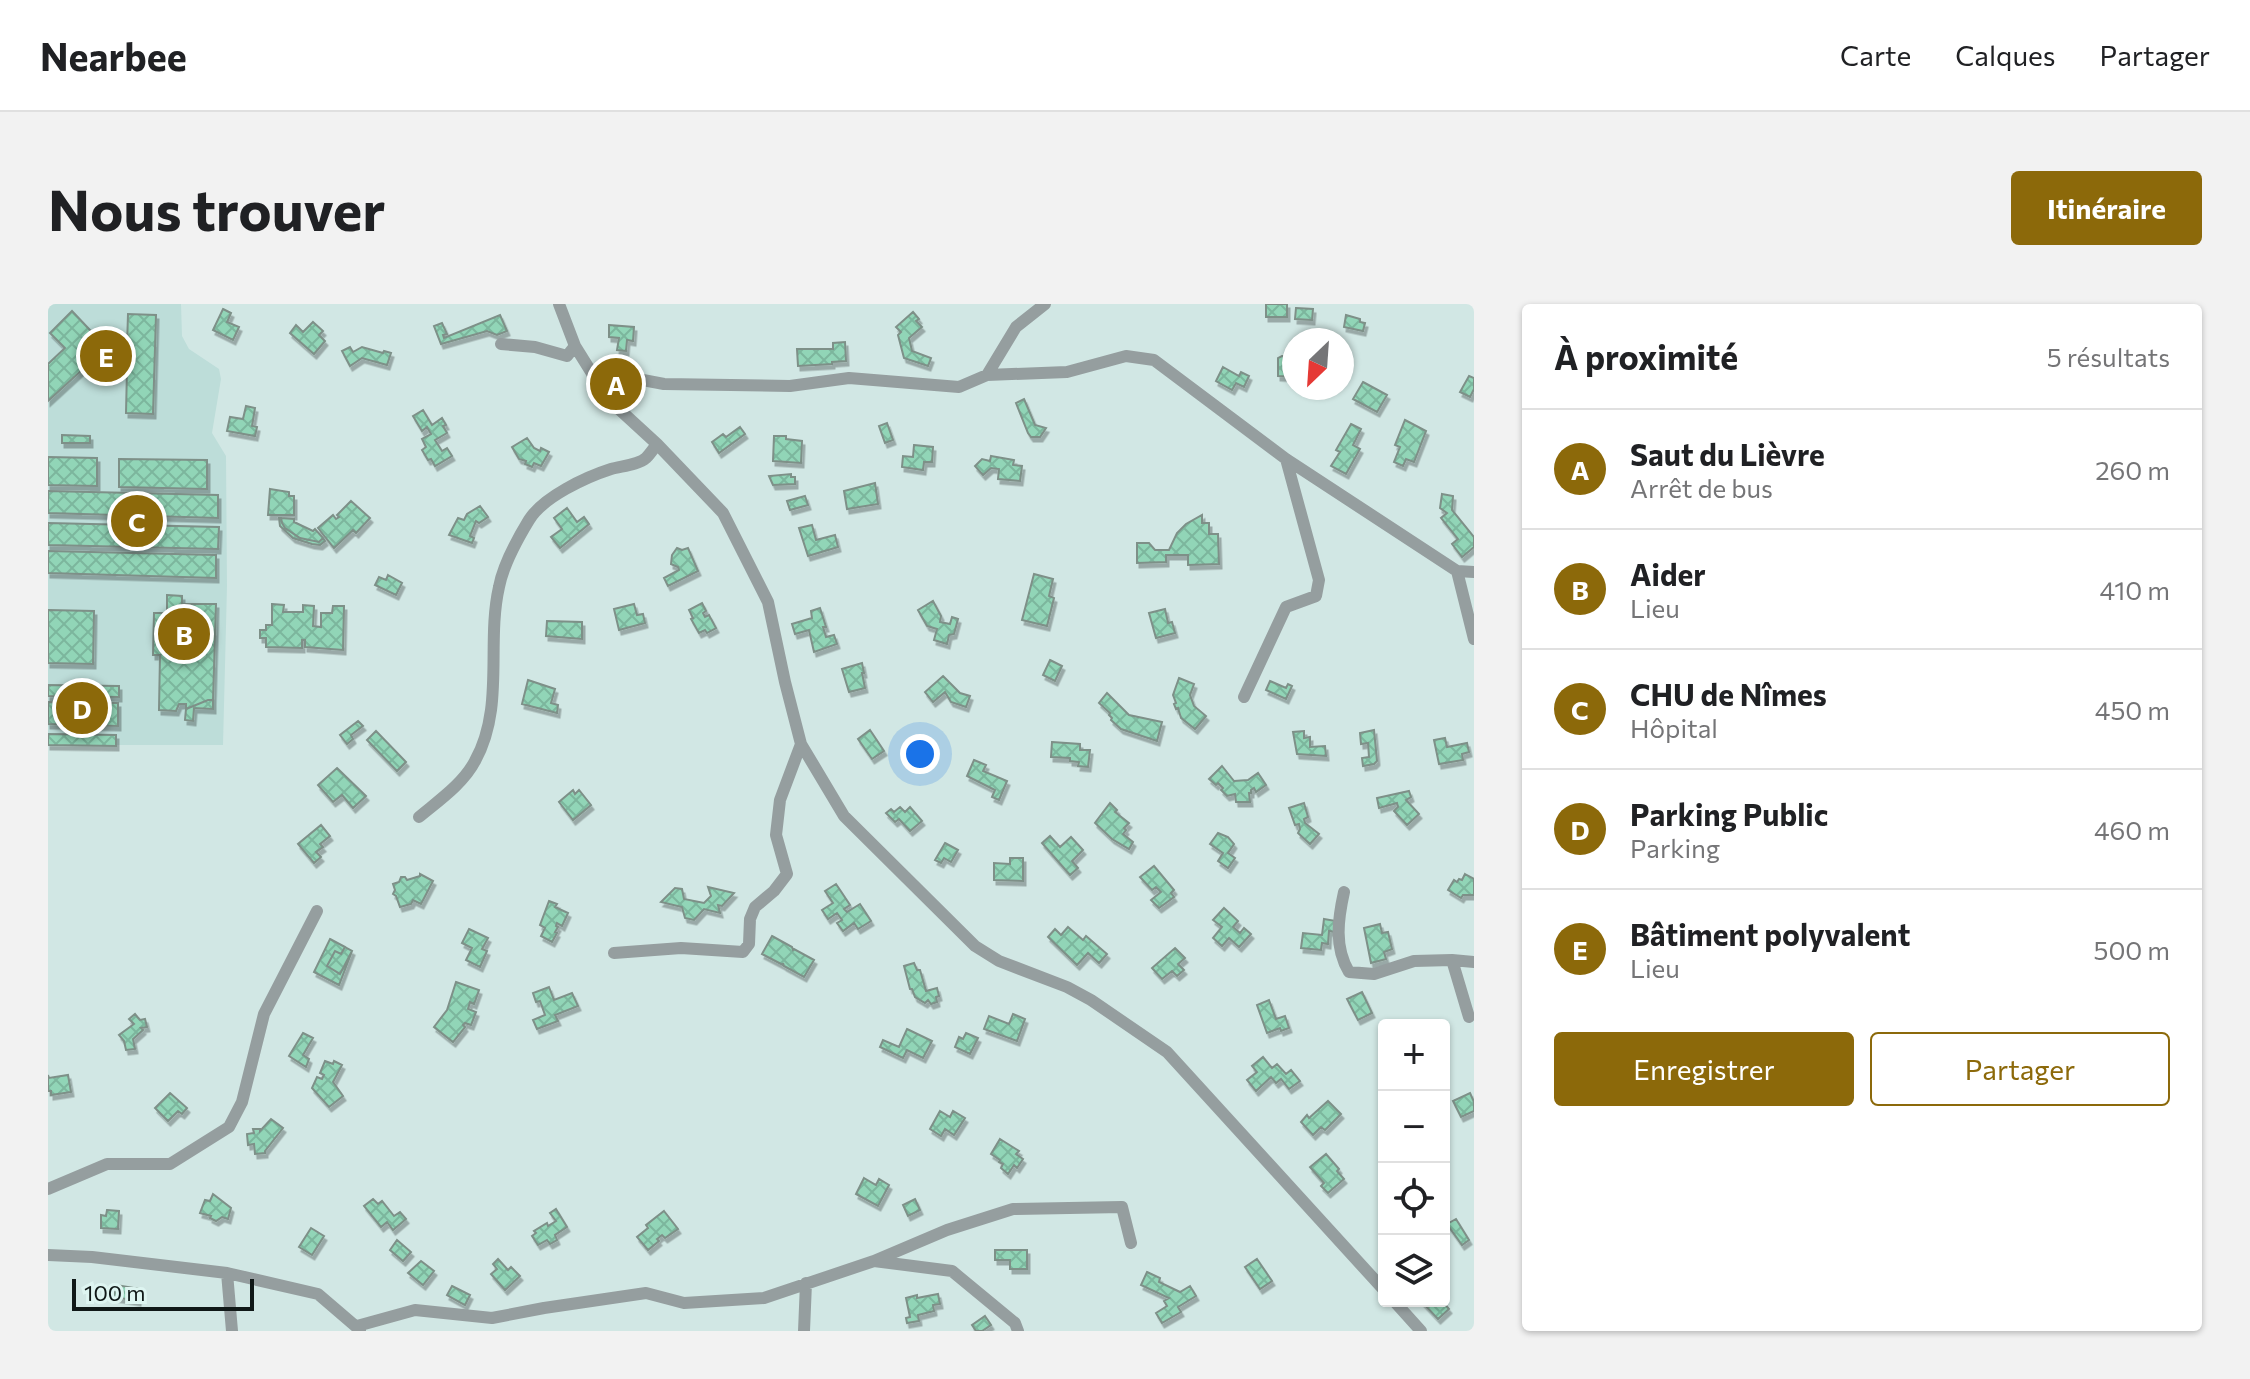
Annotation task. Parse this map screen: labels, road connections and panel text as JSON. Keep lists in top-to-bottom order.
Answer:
{
  "scale_bar": "100 m",
  "north": "bottom left",
  "page": {
    "header": "Nearbee",
    "nav": ["Carte", "Calques", "Partager"],
    "buttons": [
      "Itinéraire",
      ["Enregistrer", "Partager"]
    ],
    "title": "Nous trouver",
    "heading": ["À proximité", "5 résultats"],
    "pins": [
      "E",
      "A",
      "C",
      "B",
      "D"
    ],
    "list": [
      {
        "mark": "A",
        "name": "Saut du Lièvre",
        "note": "Arrêt de bus",
        "value": "260 m"
      },
      {
        "mark": "B",
        "name": "Aider",
        "note": "Lieu",
        "value": "410 m"
      },
      {
        "mark": "C",
        "name": "CHU de Nîmes",
        "note": "Hôpital",
        "value": "450 m"
      },
      {
        "mark": "D",
        "name": "Parking Public",
        "note": "Parking",
        "value": "460 m"
      },
      {
        "mark": "E",
        "name": "Bâtiment polyvalent",
        "note": "Lieu",
        "value": "500 m"
      }
    ],
    "map_buttons": ["+", "−"],
    "scale": "100 m"
  }
}
